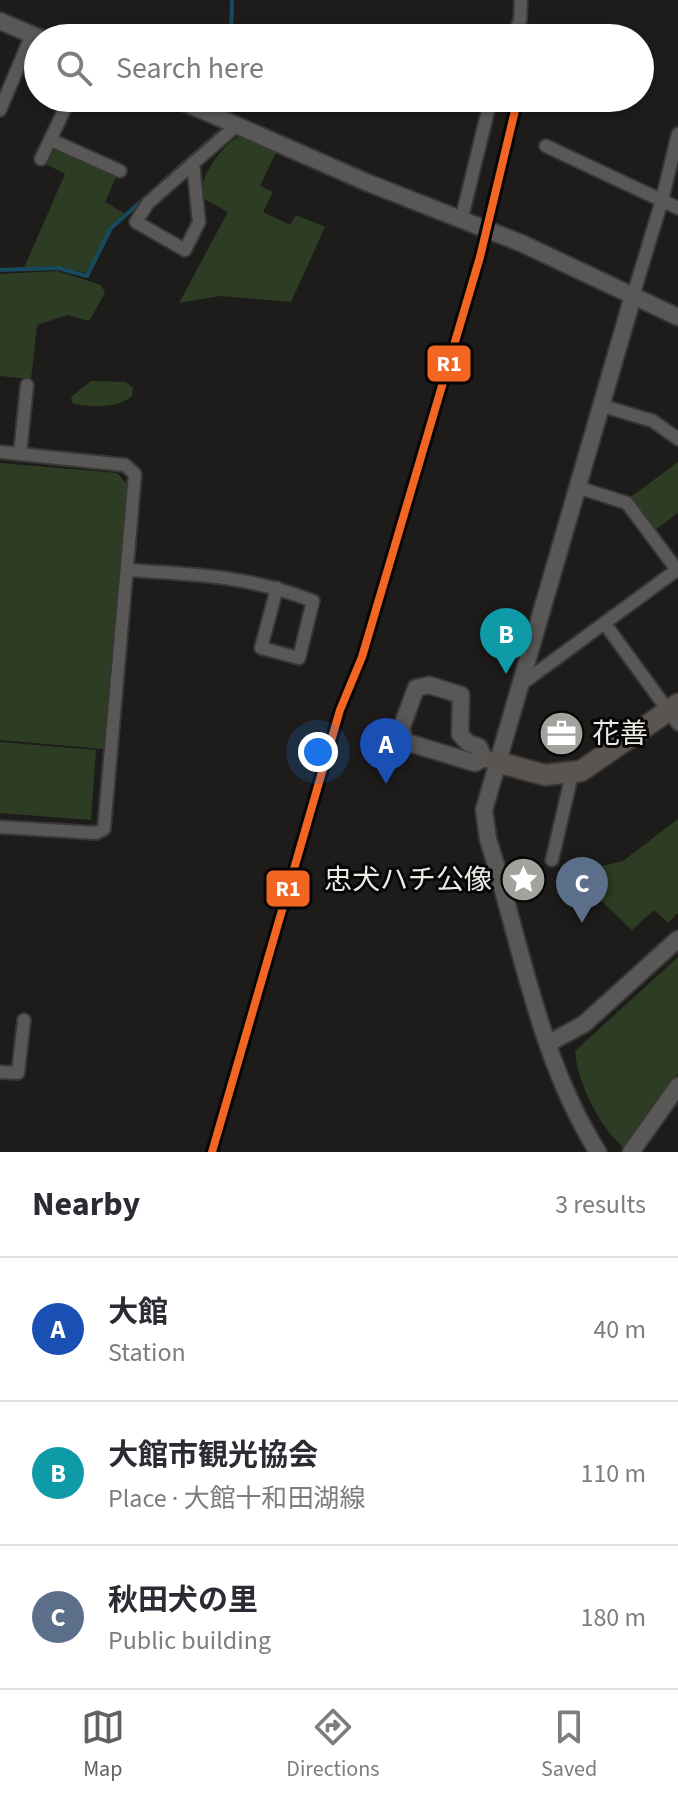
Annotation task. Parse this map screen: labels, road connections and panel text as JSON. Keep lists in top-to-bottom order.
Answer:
{
  "places": {
    "office": ["花善"],
    "place": ["忠犬ハチ公像"]
  },
  "lines": ["transit line R1"],
  "page": {
    "search": "Search here",
    "pins": ["B", "A", "C"],
    "heading": ["Nearby", "3 results"],
    "list": [
      {
        "mark": "A",
        "name": "大館",
        "note": "Station",
        "value": "40 m"
      },
      {
        "mark": "B",
        "name": "大館市観光協会",
        "note": "Place · 大館十和田湖線",
        "value": "110 m"
      },
      {
        "mark": "C",
        "name": "秋田犬の里",
        "note": "Public building",
        "value": "180 m"
      }
    ],
    "nav": ["Map", "Directions", "Saved"]
  }
}
